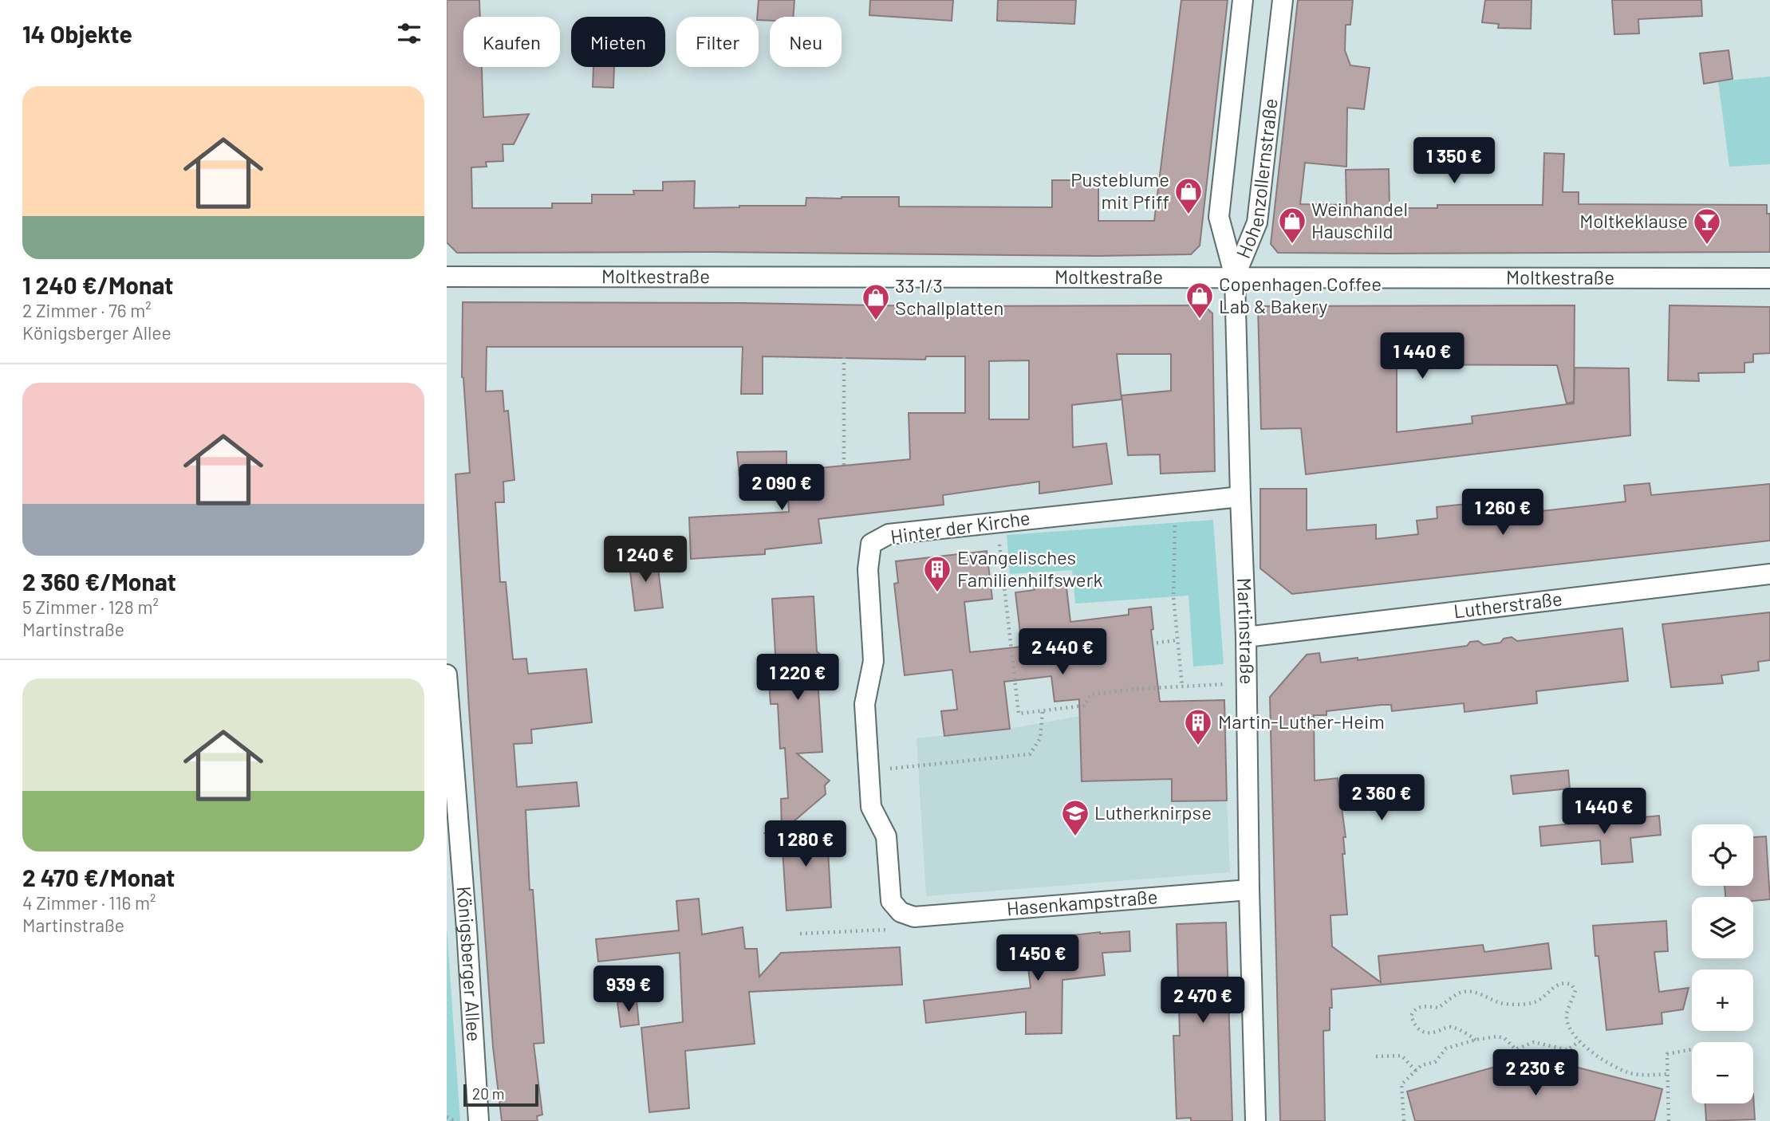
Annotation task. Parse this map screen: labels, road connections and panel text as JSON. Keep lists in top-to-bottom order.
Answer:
{
  "streets": {
    "street": [
      "Hohenzollernstraße",
      "Moltkestraße",
      "Hinter der Kirche",
      "Lutherstraße",
      "Martinstraße",
      "Hasenkampstraße",
      "Königsberger Allee"
    ]
  },
  "crossings": [
    ["Hohenzollernstraße", "Moltkestraße"],
    ["Hohenzollernstraße", "Martinstraße"],
    ["Moltkestraße", "Martinstraße"],
    ["Hinter der Kirche", "Martinstraße"],
    ["Hinter der Kirche", "Hasenkampstraße"],
    ["Lutherstraße", "Martinstraße"],
    ["Martinstraße", "Hasenkampstraße"]
  ],
  "places": {
    "shop": [
      "Pusteblume mit Pfiff",
      "Weinhandel Hauschild",
      "Copenhagen Coffee Lab & Bakery",
      "33 1/3 Schallplatten"
    ],
    "bar": ["Moltkeklause"],
    "building": ["Evangelisches Familienhilfswerk", "Martin-Luther-Heim"],
    "school or university": ["Lutherknirpse"]
  },
  "scale_bar": "20 m",
  "page": {
    "heading": "14 Objekte",
    "chip": [
      "Kaufen",
      "Mieten",
      "Filter",
      "Neu"
    ],
    "list": [
      {
        "name": "1 240 €/Monat",
        "note": "2 Zimmer · 76 m² · Königsberger Allee"
      },
      {
        "name": "2 360 €/Monat",
        "note": "5 Zimmer · 128 m² · Martinstraße"
      },
      {
        "name": "2 470 €/Monat",
        "note": "4 Zimmer · 116 m² · Martinstraße"
      }
    ],
    "price": [
      "1 350 €",
      "1 440 €",
      "2 090 €",
      "1 260 €",
      "1 240 €",
      "2 440 €",
      "1 220 €",
      "2 360 €",
      "1 440 €",
      "1 280 €",
      "1 450 €",
      "939 €",
      "2 470 €",
      "2 230 €"
    ],
    "map_buttons": ["+", "−"],
    "scale": "20 m"
  }
}
